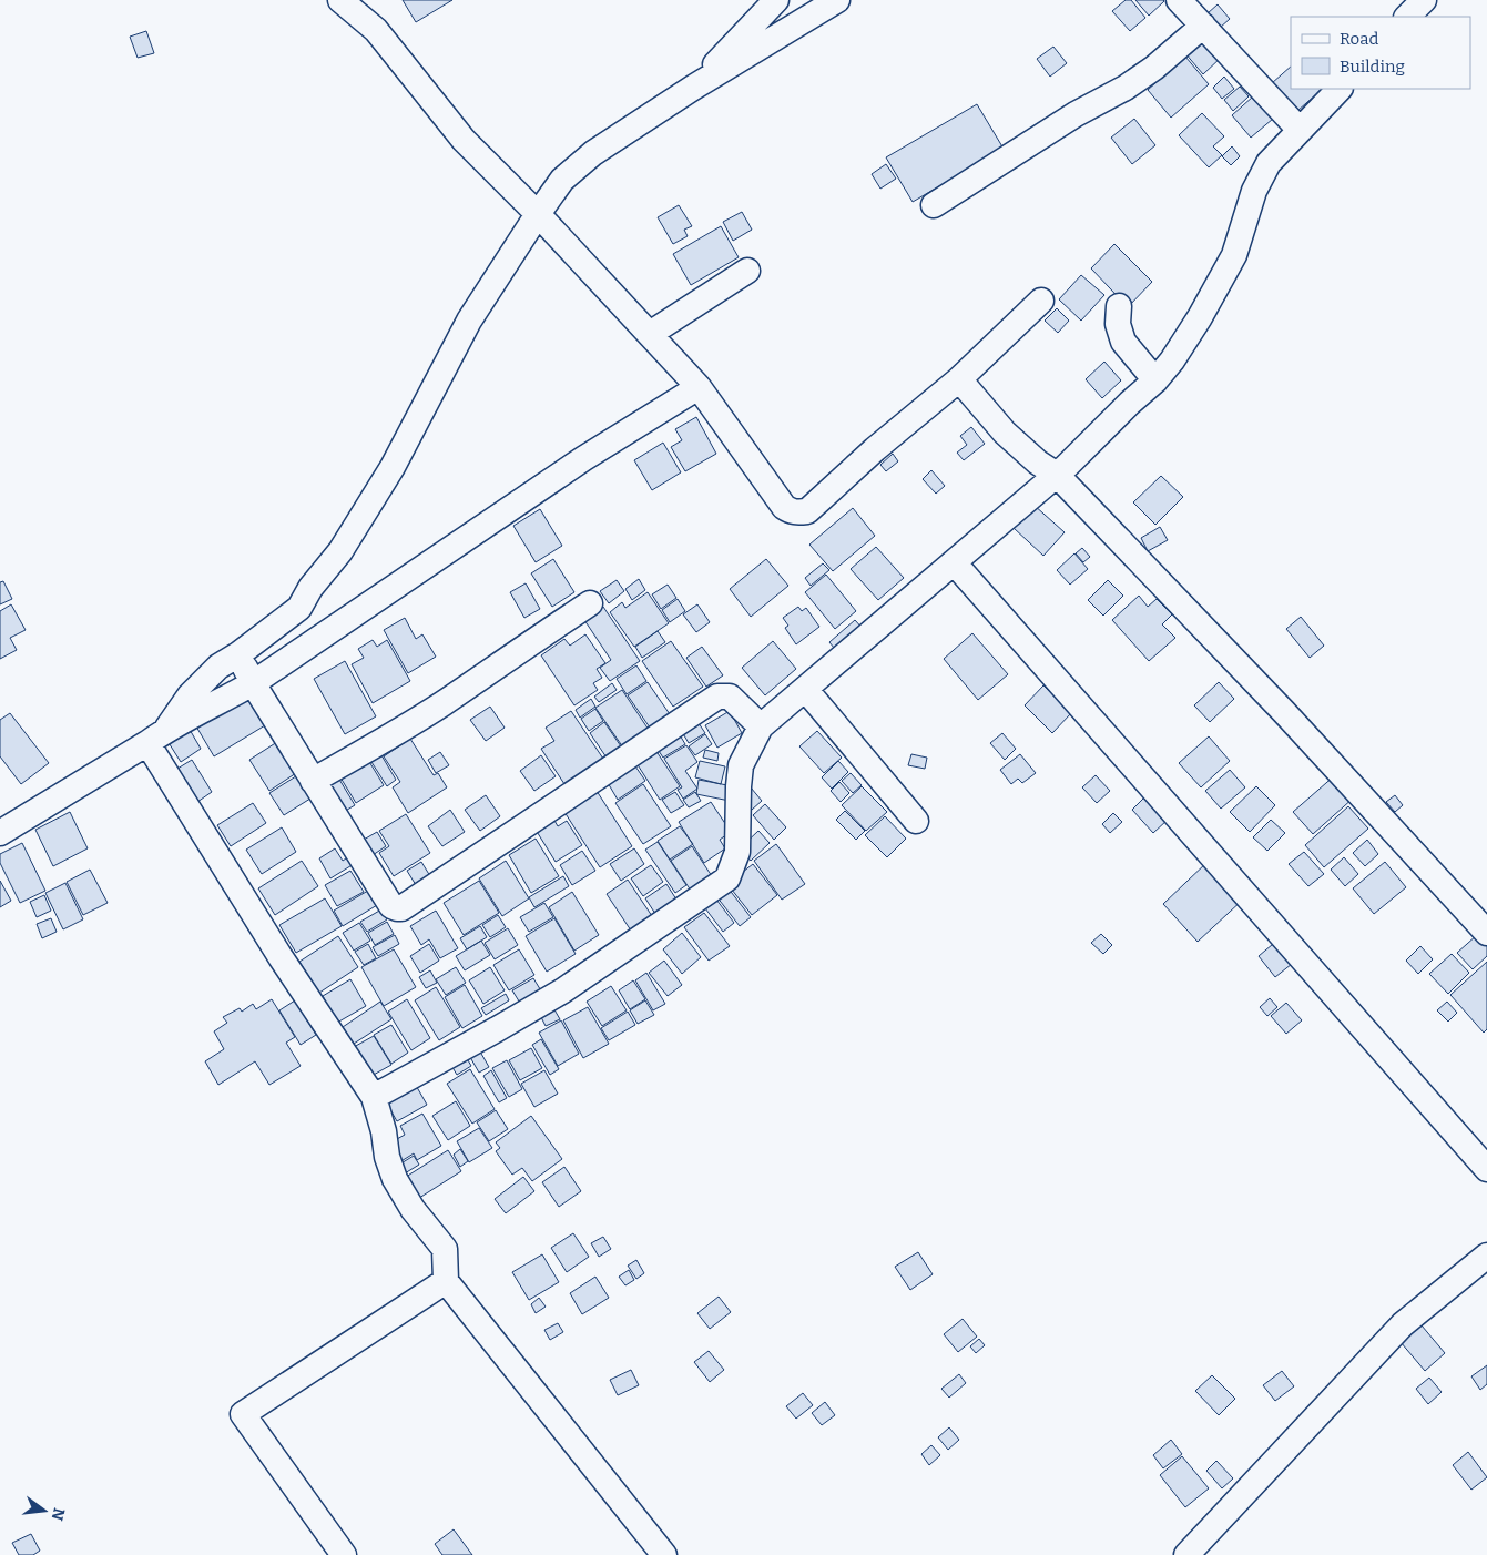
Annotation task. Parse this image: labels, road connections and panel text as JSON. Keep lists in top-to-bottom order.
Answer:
{
  "legend": ["Road", "Building"],
  "north": "right"
}
